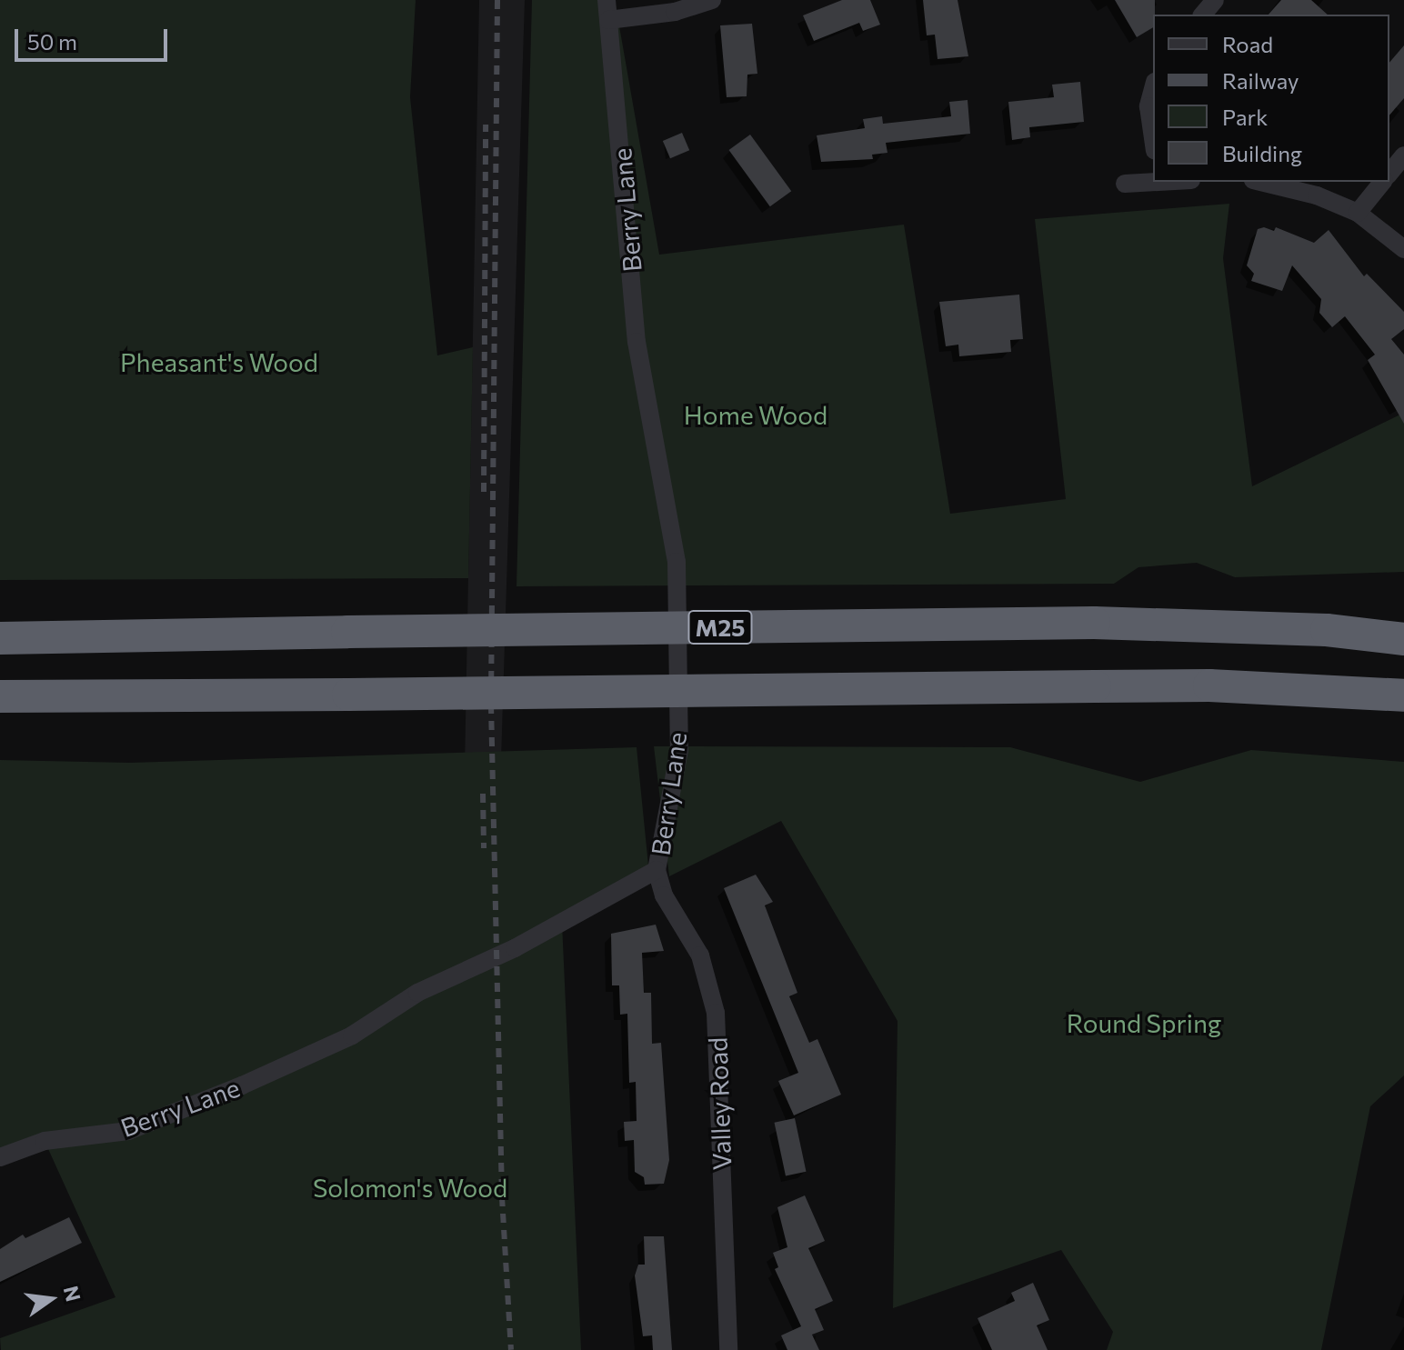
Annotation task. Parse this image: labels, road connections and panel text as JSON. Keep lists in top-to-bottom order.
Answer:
{
  "streets": {
    "highway": ["M25"],
    "street": ["Berry Lane", "Valley Road"]
  },
  "crossings": [
    ["Berry Lane", "Valley Road"]
  ],
  "parks": [
    "Pheasant's Wood",
    "Home Wood",
    "Round Spring",
    "Solomon's Wood"
  ],
  "legend": [
    "Road",
    "Railway",
    "Park",
    "Building"
  ],
  "scale_bar": "50 m",
  "north": "right"
}
